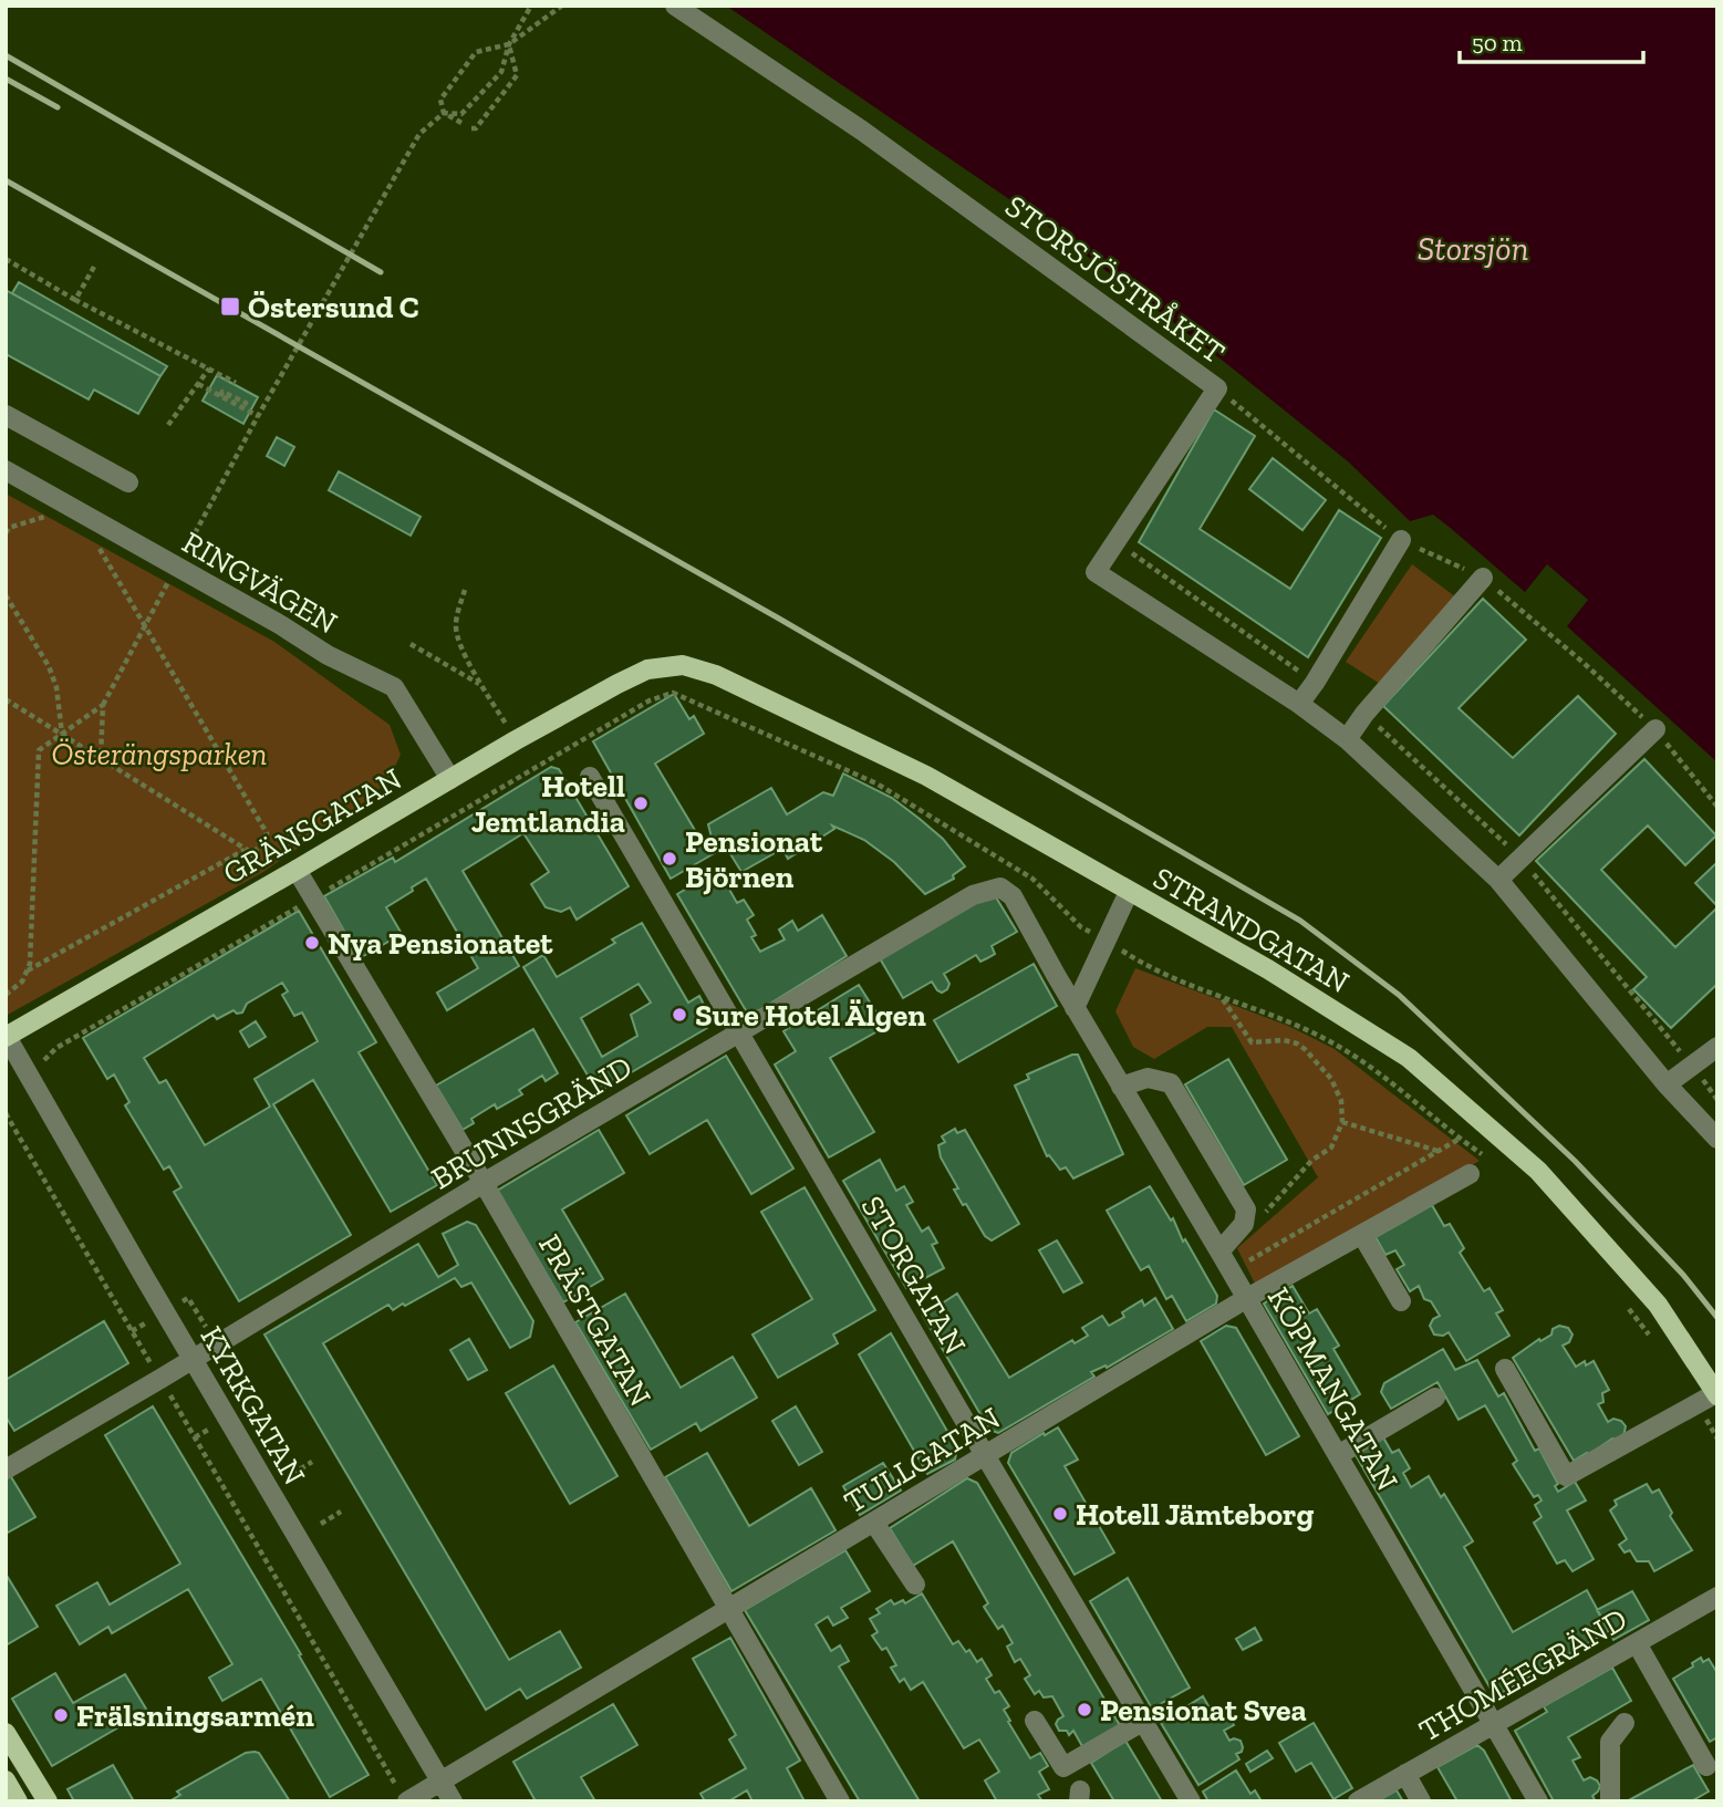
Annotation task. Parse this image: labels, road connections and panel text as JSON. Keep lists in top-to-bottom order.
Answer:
{
  "streets": {
    "main road": ["GRÄNSGATAN", "STRANDGATAN"],
    "street": [
      "STORSJÖSTRÅKET",
      "RINGVÄGEN",
      "BRUNNSGRÄND",
      "STORGATAN",
      "PRÄSTGATAN",
      "KÖPMANGATAN",
      "KYRKGATAN",
      "TULLGATAN",
      "THOMÉEGRÄND"
    ]
  },
  "crossings": [
    ["RINGVÄGEN", "GRÄNSGATAN"],
    ["GRÄNSGATAN", "STRANDGATAN"],
    ["GRÄNSGATAN", "PRÄSTGATAN"],
    ["GRÄNSGATAN", "KYRKGATAN"],
    ["BRUNNSGRÄND", "STORGATAN"],
    ["BRUNNSGRÄND", "PRÄSTGATAN"],
    ["BRUNNSGRÄND", "KÖPMANGATAN"],
    ["BRUNNSGRÄND", "KYRKGATAN"],
    ["STORGATAN", "TULLGATAN"],
    ["PRÄSTGATAN", "TULLGATAN"],
    ["KÖPMANGATAN", "TULLGATAN"],
    ["KÖPMANGATAN", "THOMÉEGRÄND"],
    ["KYRKGATAN", "TULLGATAN"]
  ],
  "water": ["Storsjön"],
  "parks": ["Österängsparken"],
  "places": {
    "transit": ["Östersund C"],
    "other": [
      "Hotell Jemtlandia",
      "Pensionat Björnen",
      "Nya Pensionatet",
      "Sure Hotel Älgen",
      "Hotell Jämteborg",
      "Pensionat Svea",
      "Frälsningsarmén"
    ]
  },
  "scale_bar": "50 m"
}
